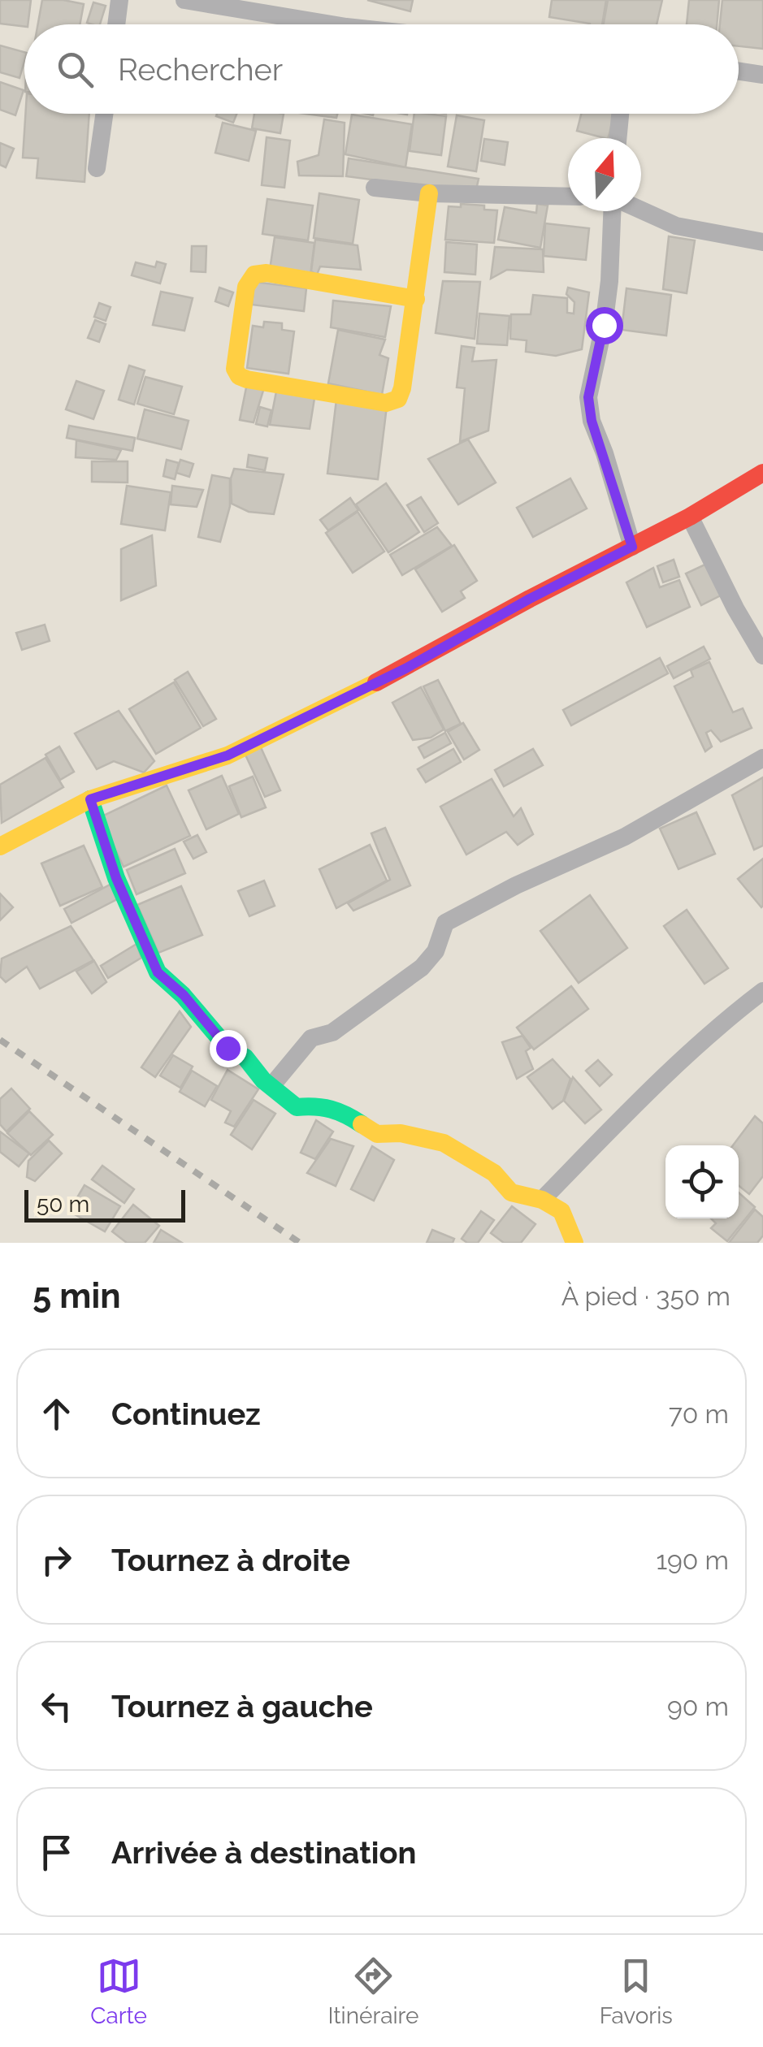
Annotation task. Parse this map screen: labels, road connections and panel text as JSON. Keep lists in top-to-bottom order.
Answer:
{
  "scale_bar": "50 m",
  "north": "top",
  "page": {
    "search": "Rechercher",
    "scale": "50 m",
    "heading": ["5 min", "À pied · 350 m"],
    "list": [
      ["Continuez", "70 m"],
      ["Tournez à droite", "190 m"],
      ["Tournez à gauche", "90 m"],
      "Arrivée à destination"
    ],
    "nav": ["Carte", "Itinéraire", "Favoris"]
  }
}
